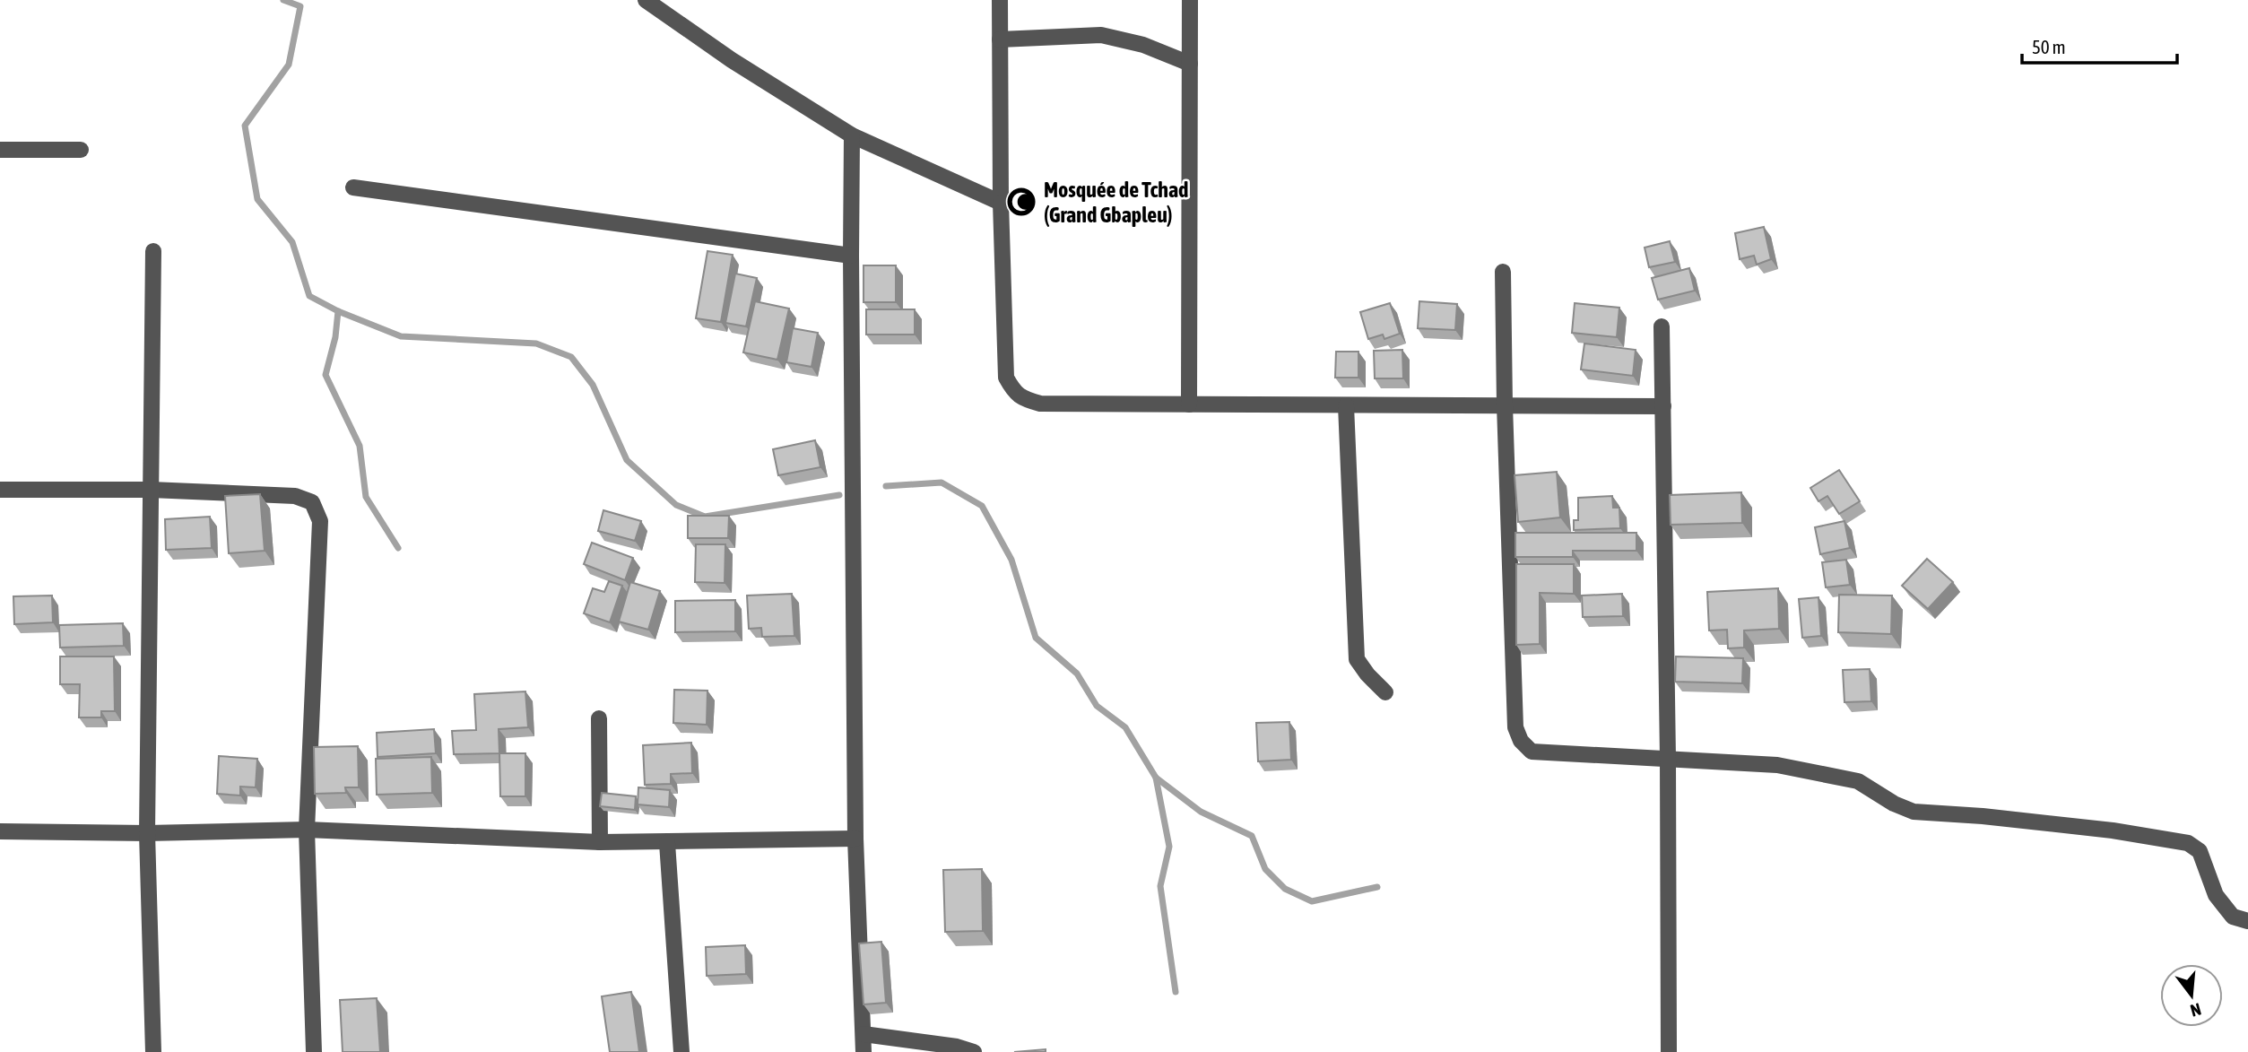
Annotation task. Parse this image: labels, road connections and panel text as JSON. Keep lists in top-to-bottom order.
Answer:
{
  "places": {
    "mosque": ["Mosquée de Tchad (Grand Gbapleu)"]
  },
  "scale_bar": "50 m",
  "north": "bottom"
}
